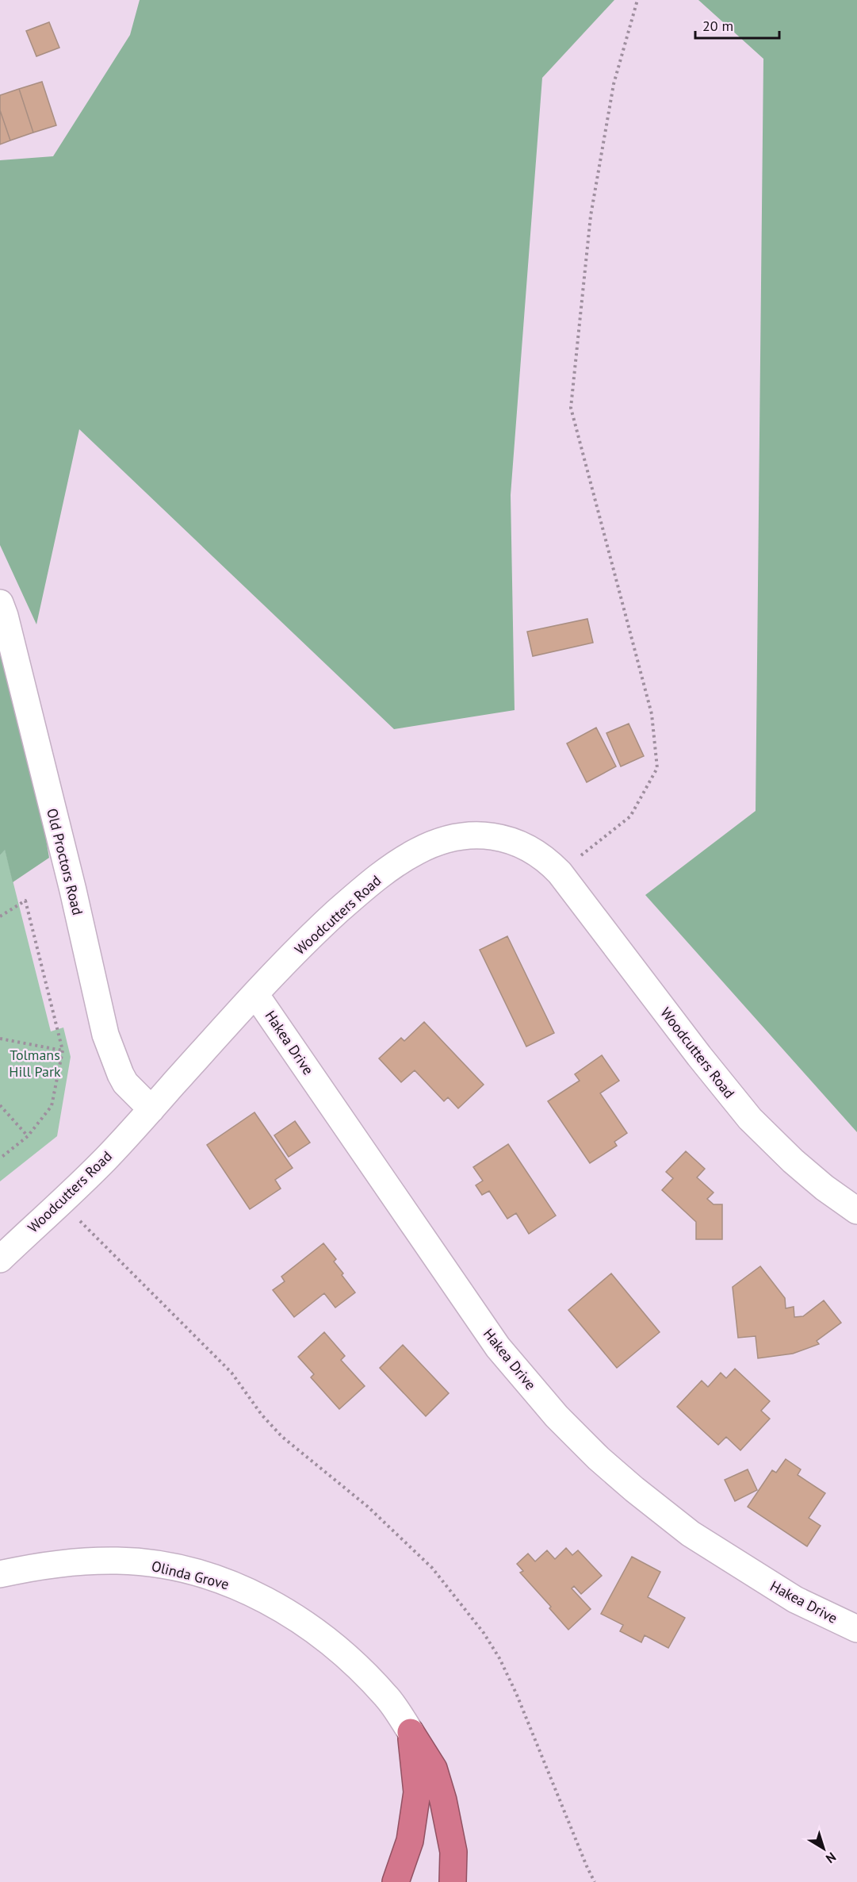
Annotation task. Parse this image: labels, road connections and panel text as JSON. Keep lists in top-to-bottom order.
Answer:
{
  "streets": {
    "street": [
      "Old Proctors Road",
      "Woodcutters Road",
      "Hakea Drive",
      "Olinda Grove"
    ]
  },
  "crossings": [
    ["Old Proctors Road", "Woodcutters Road"],
    ["Woodcutters Road", "Hakea Drive"]
  ],
  "parks": ["Tolmans Hill Park"],
  "scale_bar": "20 m",
  "north": "bottom right"
}
